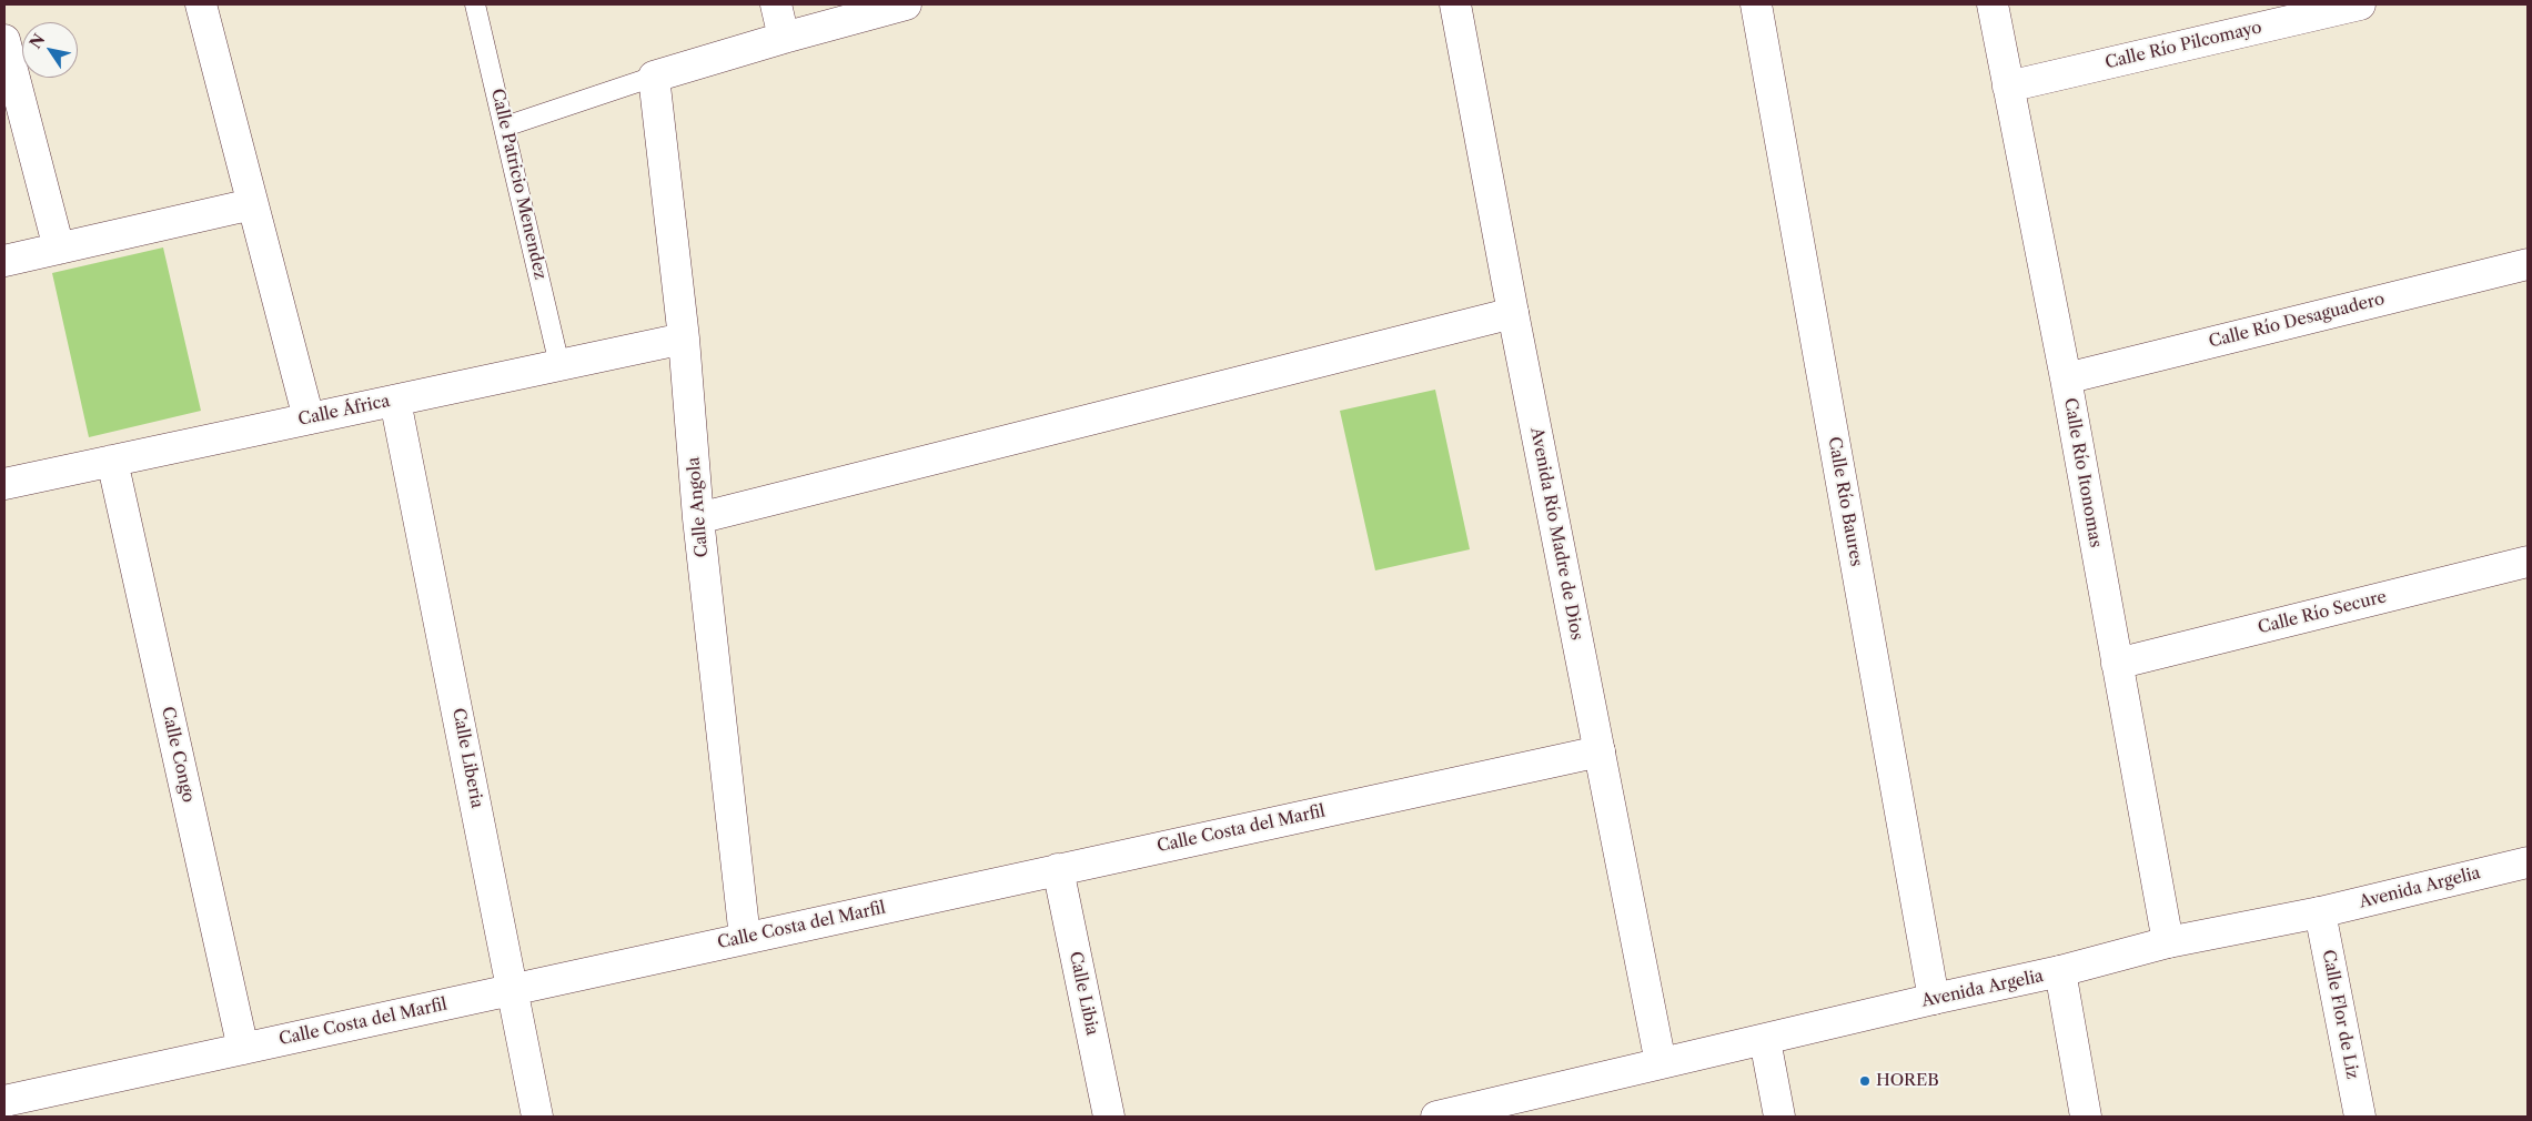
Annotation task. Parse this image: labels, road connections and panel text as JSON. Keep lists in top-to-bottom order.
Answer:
{
  "streets": {
    "street": [
      "Calle Río Pilcomayo",
      "Calle Río Desaguadero",
      "Calle África",
      "Calle Río Itonomas",
      "Calle Río Baures",
      "Calle Angola",
      "Avenida Río Madre de Dios",
      "Calle Río Secure",
      "Calle Congo",
      "Calle Liberia",
      "Calle Costa del Marfil",
      "Avenida Argelia",
      "Calle Libia",
      "Calle Flor de Liz"
    ],
    "lane": ["Calle Patricio Menendez"]
  },
  "crossings": [
    ["Calle Río Pilcomayo", "Calle Río Itonomas"],
    ["Calle Patricio Menendez", "Calle África"],
    ["Calle Río Desaguadero", "Calle Río Itonomas"],
    ["Calle África", "Calle Angola"],
    ["Calle África", "Calle Congo"],
    ["Calle África", "Calle Liberia"],
    ["Calle Río Itonomas", "Calle Río Secure"],
    ["Calle Río Itonomas", "Avenida Argelia"],
    ["Calle Río Baures", "Avenida Argelia"],
    ["Calle Angola", "Calle Costa del Marfil"],
    ["Avenida Río Madre de Dios", "Calle Costa del Marfil"],
    ["Avenida Río Madre de Dios", "Avenida Argelia"],
    ["Calle Congo", "Calle Costa del Marfil"],
    ["Calle Liberia", "Calle Costa del Marfil"],
    ["Calle Costa del Marfil", "Calle Libia"],
    ["Avenida Argelia", "Calle Flor de Liz"]
  ],
  "places": ["HOREB"],
  "north": "top left"
}
